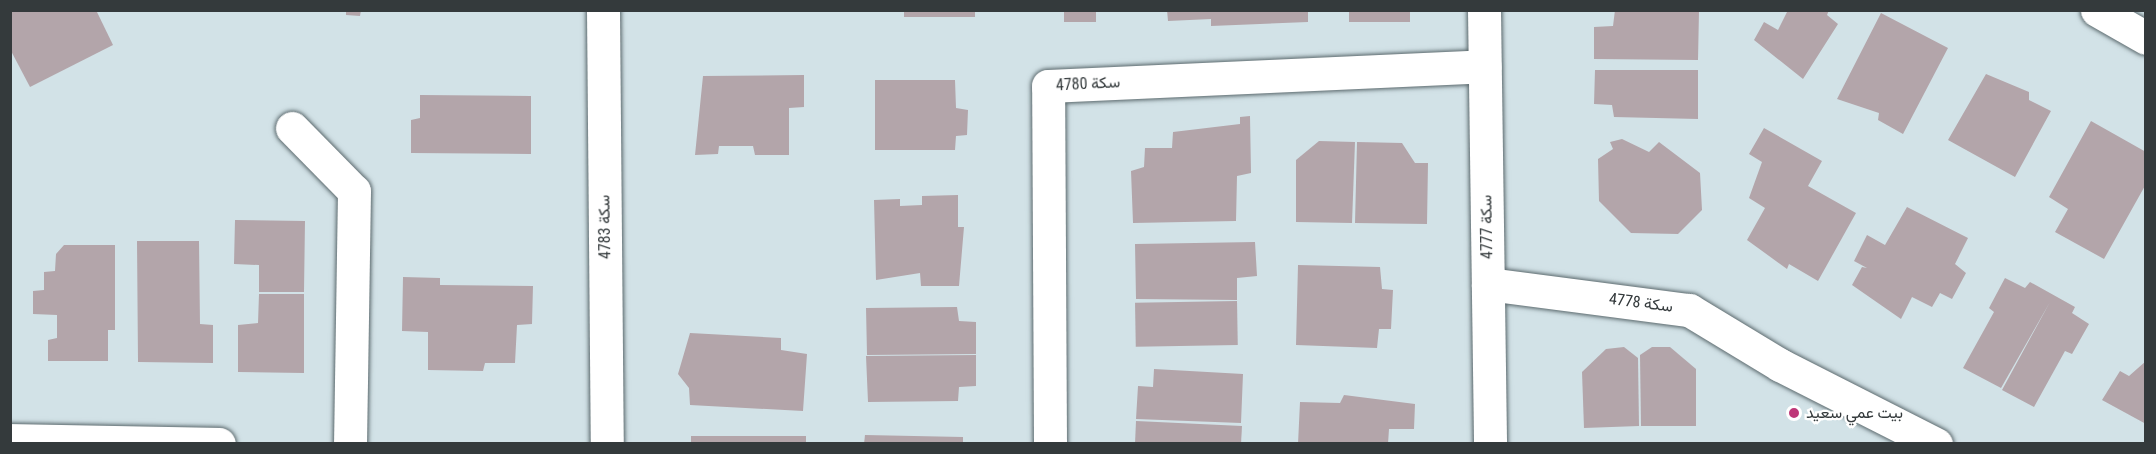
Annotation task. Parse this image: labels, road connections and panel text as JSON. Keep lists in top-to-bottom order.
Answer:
{
  "streets": {
    "street": [
      "سكة 4780",
      "سكة 4783",
      "سكة 4777",
      "سكة 4778"
    ]
  },
  "crossings": [
    ["سكة 4780", "سكة 4777"],
    ["سكة 4777", "سكة 4778"]
  ],
  "places": ["بيت عمي سعيد"]
}
